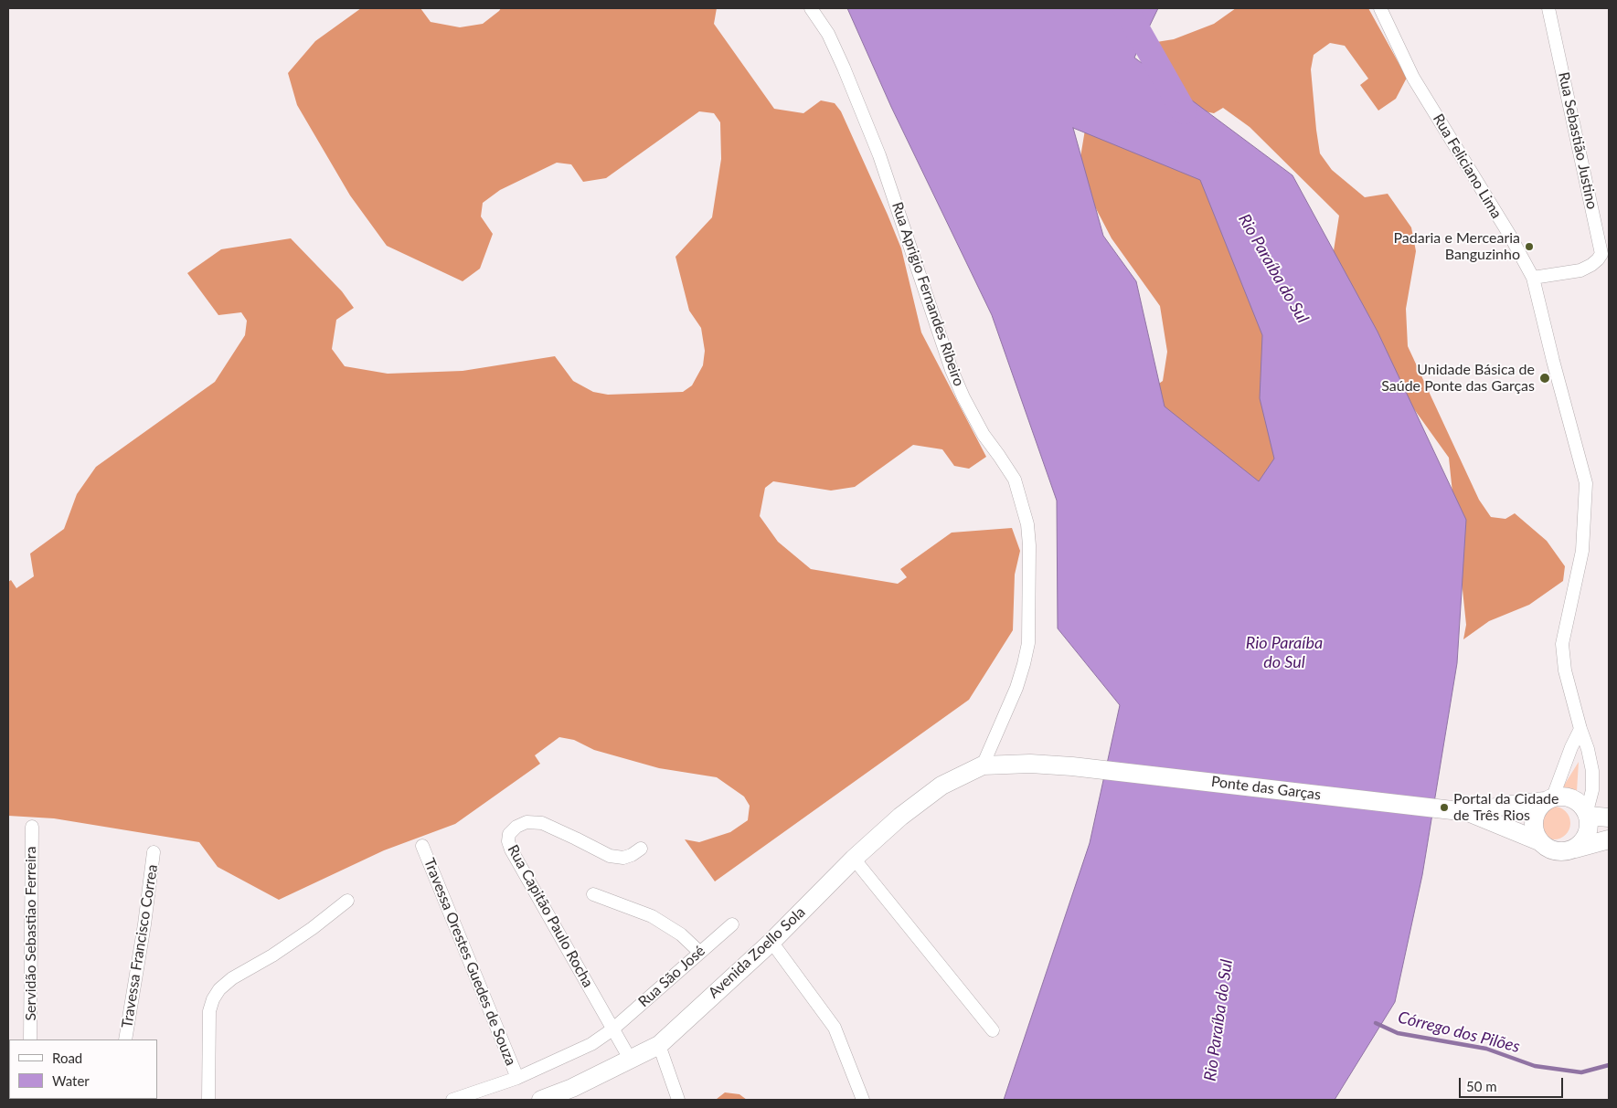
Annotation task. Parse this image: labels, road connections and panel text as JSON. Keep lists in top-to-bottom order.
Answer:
{
  "streets": {
    "main road": ["Ponte das Garças", "Avenida Zoello Sola"],
    "street": [
      "Rua Sebastião Justino",
      "Rua Feliciano Lima",
      "Rua Aprigio Fernandes Ribeiro",
      "Rua Capitão Paulo Rocha",
      "Servidão Sebastiao Ferreira",
      "Travessa Francisco Correa",
      "Travessa Orestes Guedes de Souza",
      "Rua São José"
    ]
  },
  "crossings": [
    ["Rua Sebastião Justino", "Rua Feliciano Lima"],
    ["Rua Aprigio Fernandes Ribeiro", "Avenida Zoello Sola"],
    ["Ponte das Garças", "Avenida Zoello Sola"],
    ["Rua Capitão Paulo Rocha", "Rua São José"],
    ["Travessa Orestes Guedes de Souza", "Rua São José"]
  ],
  "water": ["Rio Paraíba do Sul", "Córrego dos Pilões"],
  "places": ["Padaria e Mercearia Banguzinho", "Unidade Básica de Saúde Ponte das Garças", "Portal da Cidade de Três Rios"],
  "legend": ["Road", "Water"],
  "scale_bar": "50 m"
}
